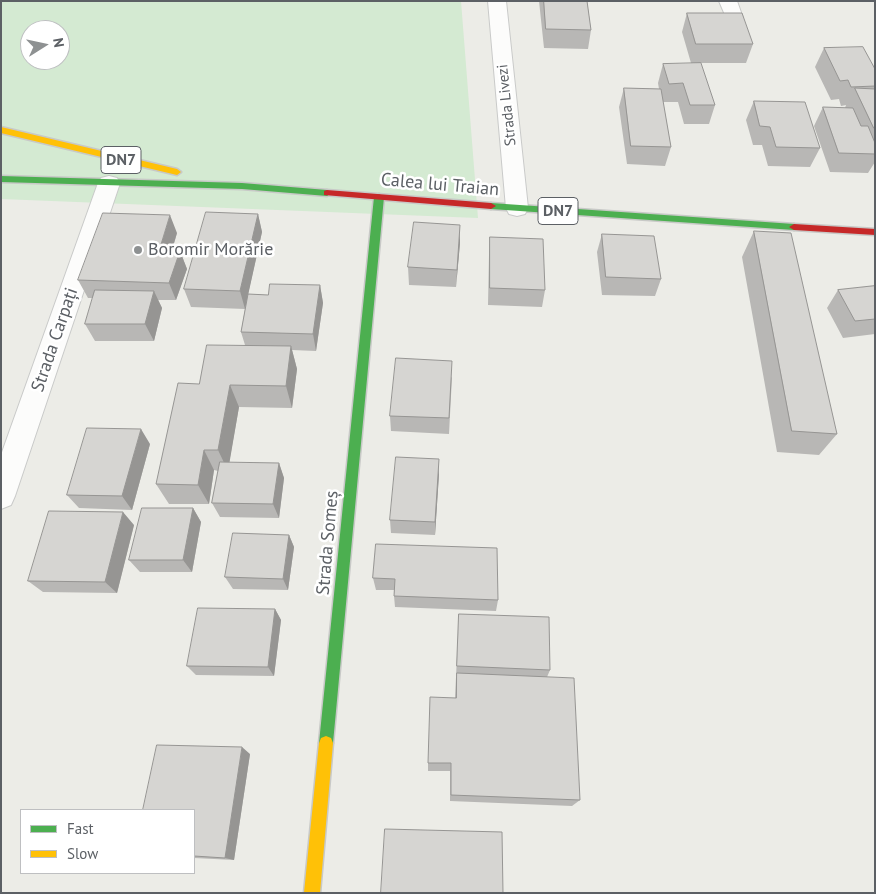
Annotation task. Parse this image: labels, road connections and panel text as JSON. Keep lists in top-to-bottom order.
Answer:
{
  "streets": {
    "main road": ["DN7", "Calea lui Traian", "Strada Someș"],
    "street": ["Strada Livezi", "Strada Carpați"]
  },
  "crossings": [
    ["Strada Livezi", "Calea lui Traian"],
    ["DN7", "Calea lui Traian"],
    ["Calea lui Traian", "Strada Carpați"],
    ["Calea lui Traian", "Strada Someș"]
  ],
  "places": ["Boromir Morărie"],
  "legend": ["Fast", "Slow"],
  "north": "right"
}
